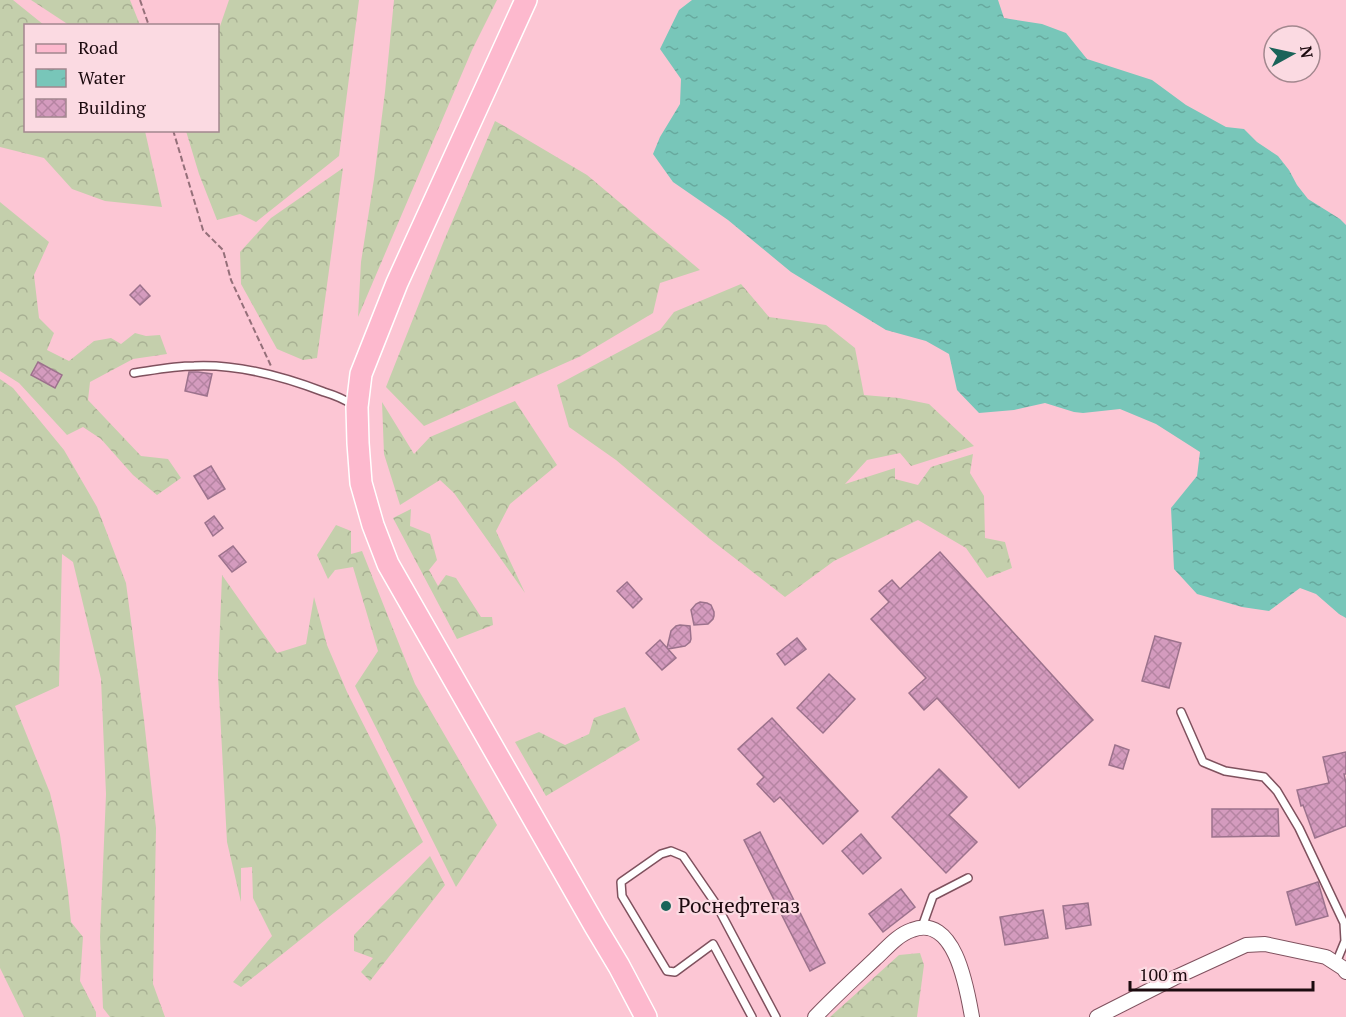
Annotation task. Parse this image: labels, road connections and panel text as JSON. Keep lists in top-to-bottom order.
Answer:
{
  "places": ["Роснефтегаз"],
  "legend": ["Road", "Water", "Building"],
  "scale_bar": "100 m",
  "north": "right"
}
